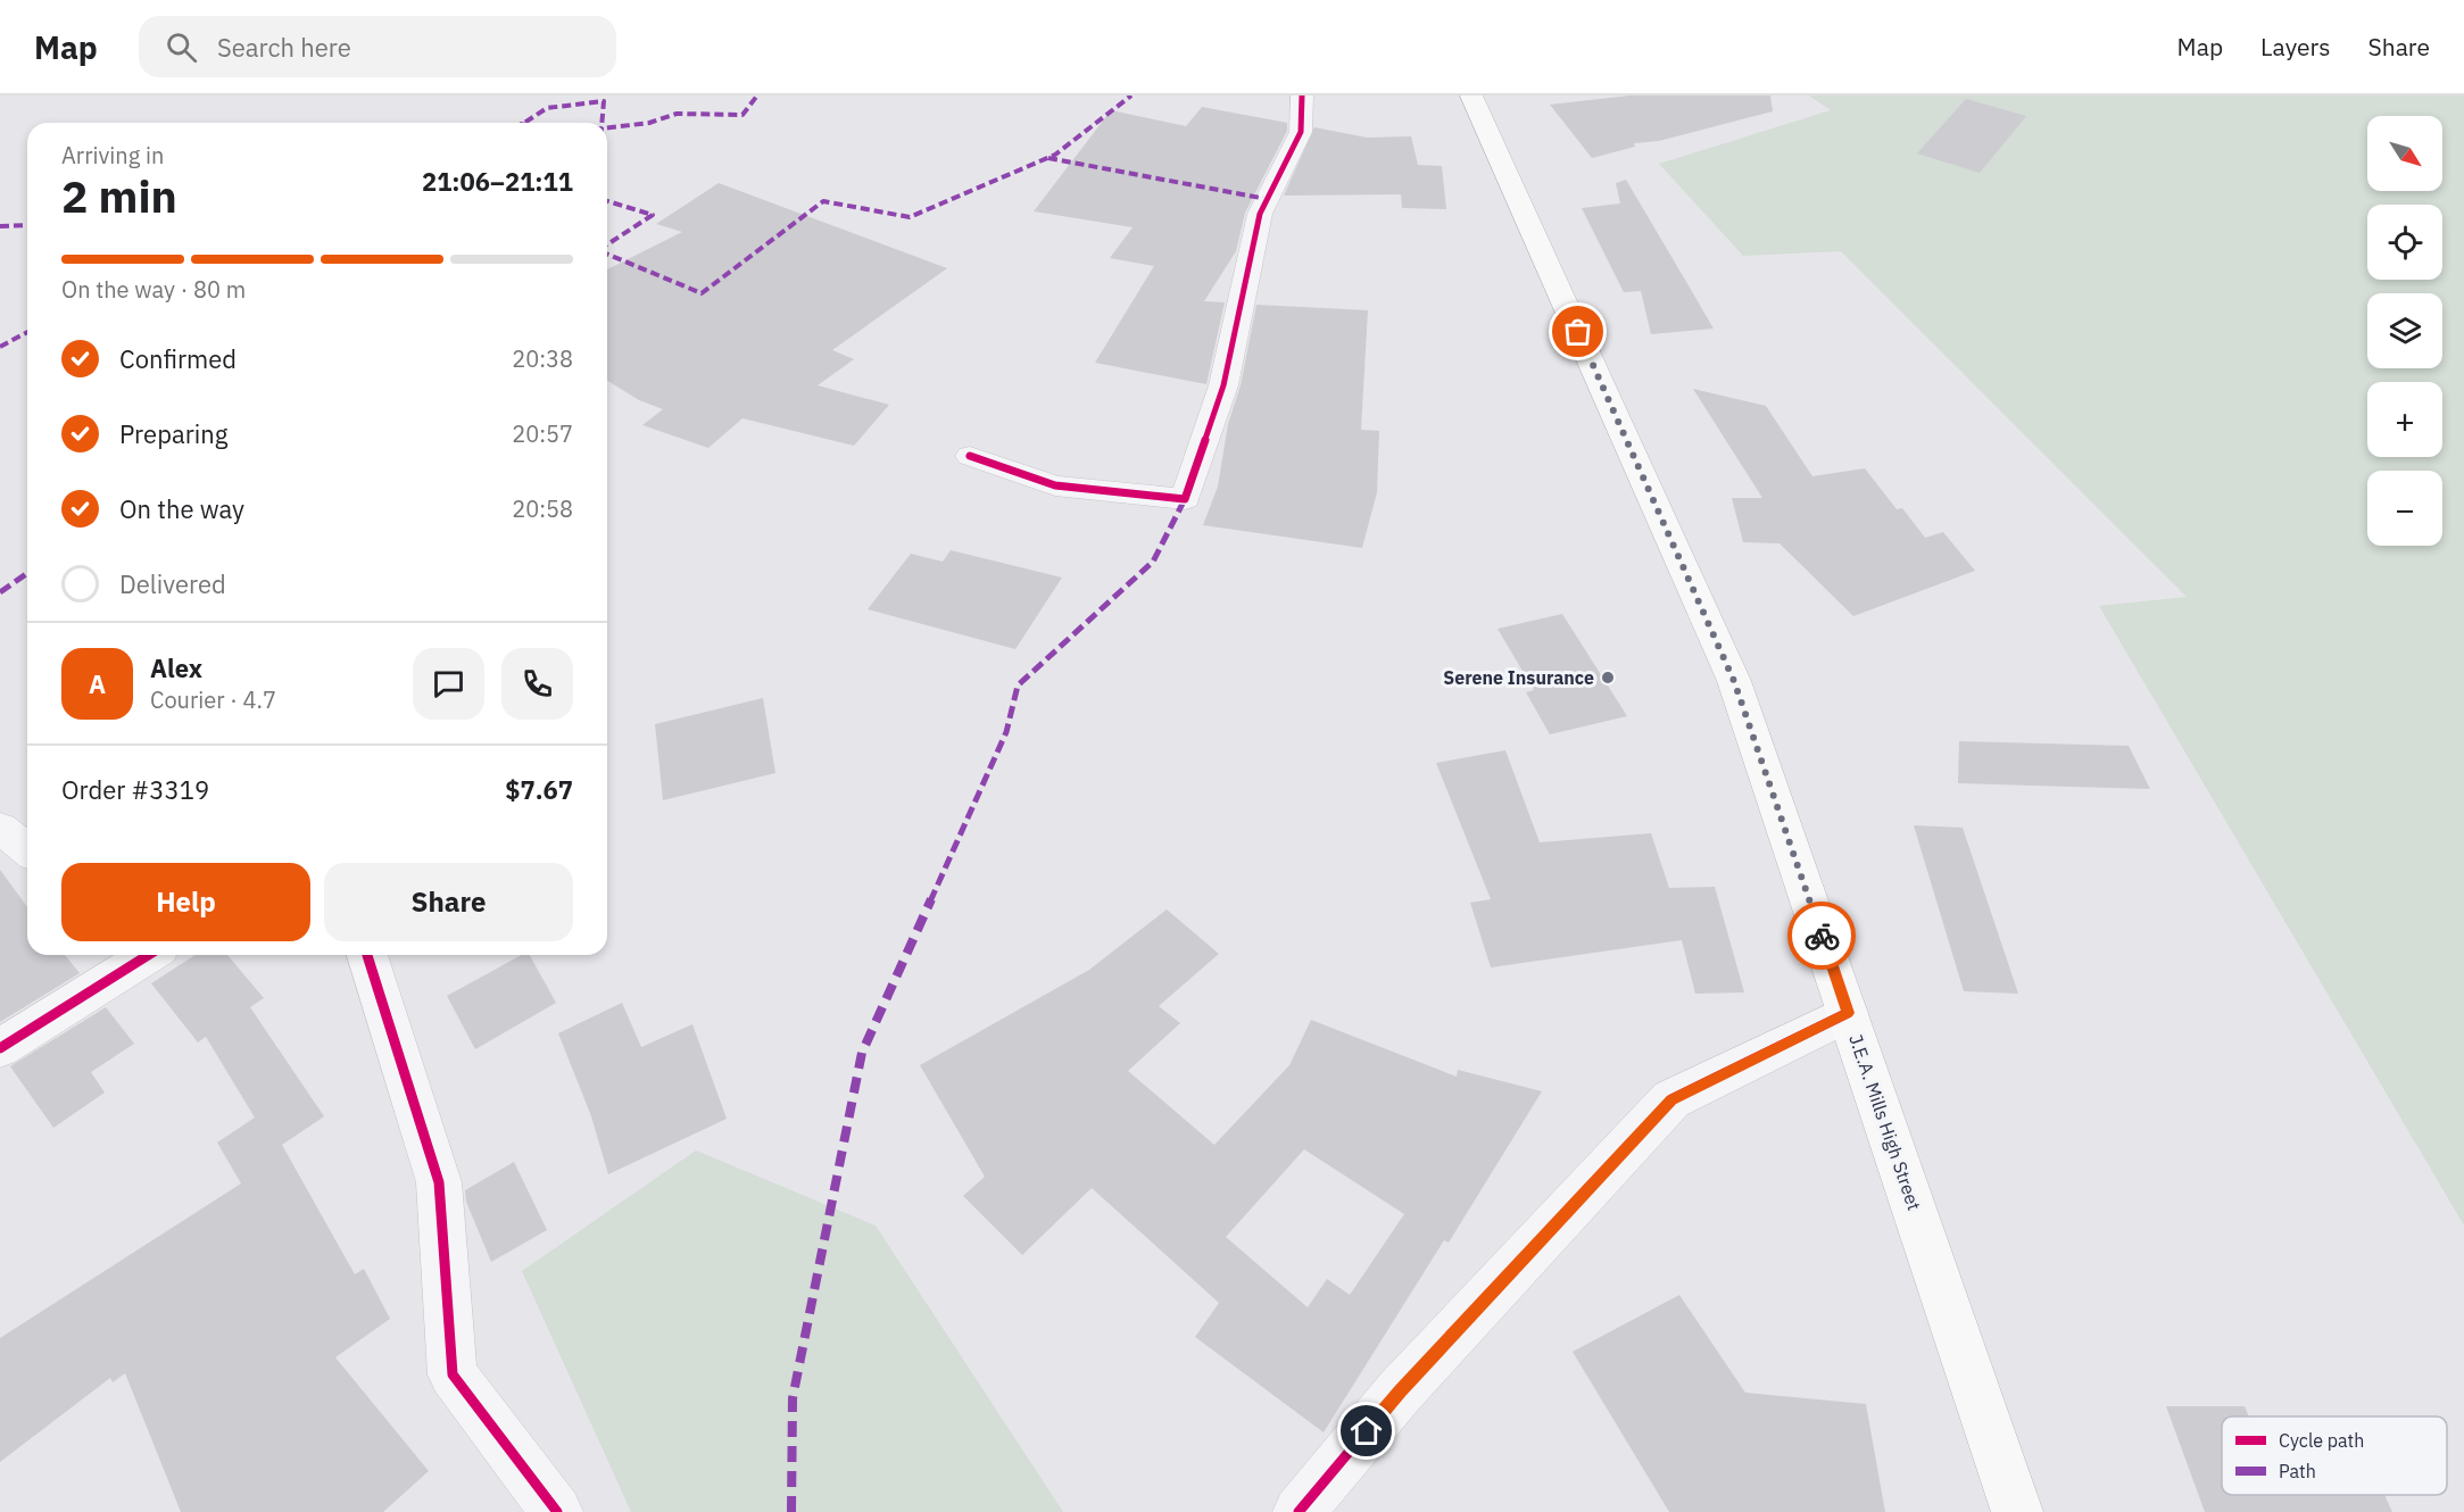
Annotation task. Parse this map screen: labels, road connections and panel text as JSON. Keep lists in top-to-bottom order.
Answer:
{
  "streets": {
    "highway": ["J.E.A. Mills High Street"]
  },
  "places": ["Serene Insurance"],
  "legend": ["Cycle path", "Path"],
  "north": "bottom right",
  "page": {
    "header": "Map",
    "search": "Search here",
    "nav": ["Map", "Layers", "Share"],
    "map_buttons": ["+", "−"],
    "heading": ["2 min", "Arriving in", "21:06–21:11"],
    "panel": [
      "Alex",
      "Courier · 4.7",
      "Order #3319",
      "$7.67"
    ],
    "bar": "On the way · 80 m",
    "list": [
      ["Confirmed", "20:38"],
      ["Preparing", "20:57"],
      ["On the way", "20:58"],
      "Delivered"
    ],
    "round": "A",
    "buttons": ["Help", "Share"]
  }
}
